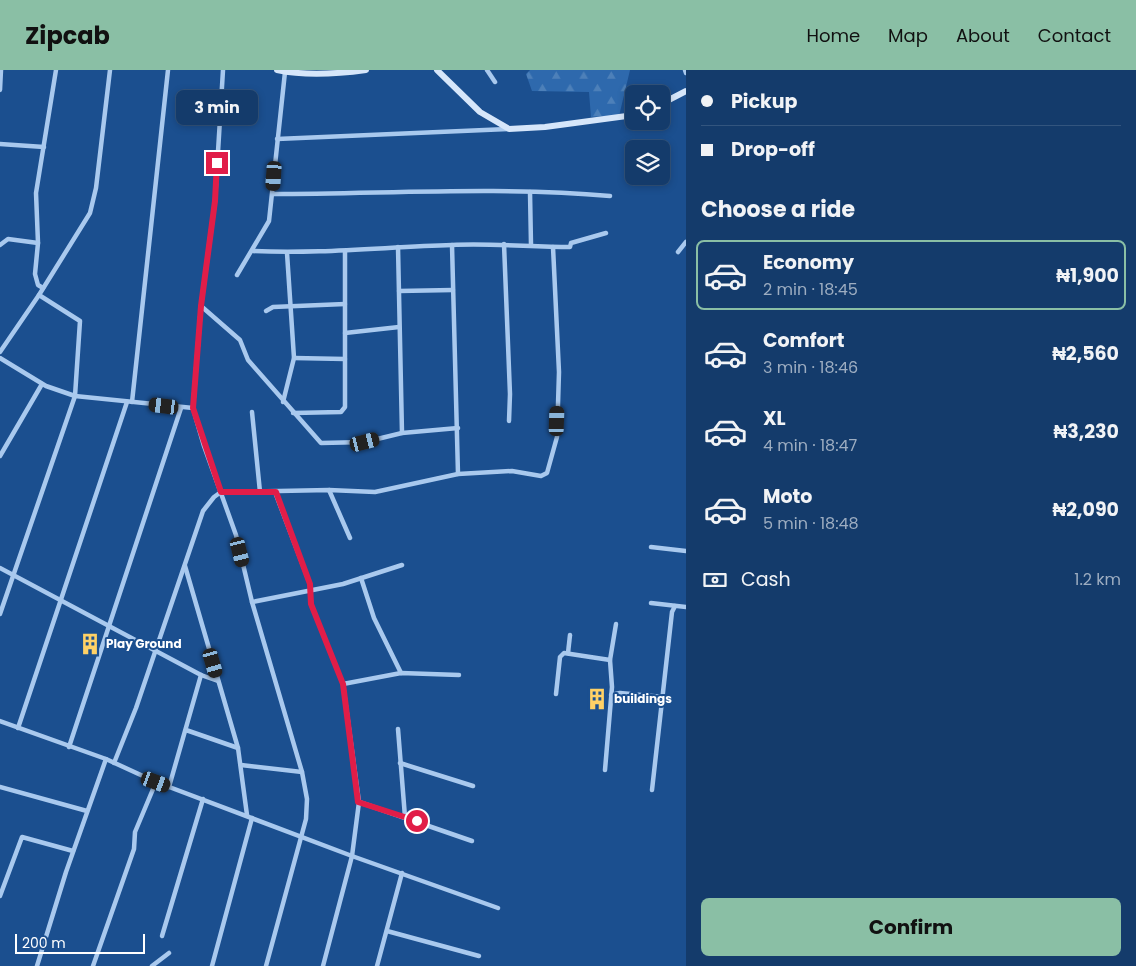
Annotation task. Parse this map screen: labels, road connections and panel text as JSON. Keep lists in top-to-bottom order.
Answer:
{
  "places": {
    "building": ["Play Ground", "buildings"]
  },
  "scale_bar": "200 m",
  "page": {
    "header": "Zipcab",
    "nav": [
      "Home",
      "Map",
      "About",
      "Contact"
    ],
    "banner": ["Pickup", "Drop-off"],
    "bubble": "3 min",
    "heading": "Choose a ride",
    "list": [
      {
        "name": "Economy",
        "note": "2 min · 18:45",
        "value": "₦1,900"
      },
      {
        "name": "Comfort",
        "note": "3 min · 18:46",
        "value": "₦2,560"
      },
      {
        "name": "XL",
        "note": "4 min · 18:47",
        "value": "₦3,230"
      },
      {
        "name": "Moto",
        "note": "5 min · 18:48",
        "value": "₦2,090"
      }
    ],
    "pay": ["Cash", "1.2 km"],
    "buttons": "Confirm",
    "scale": "200 m"
  }
}
